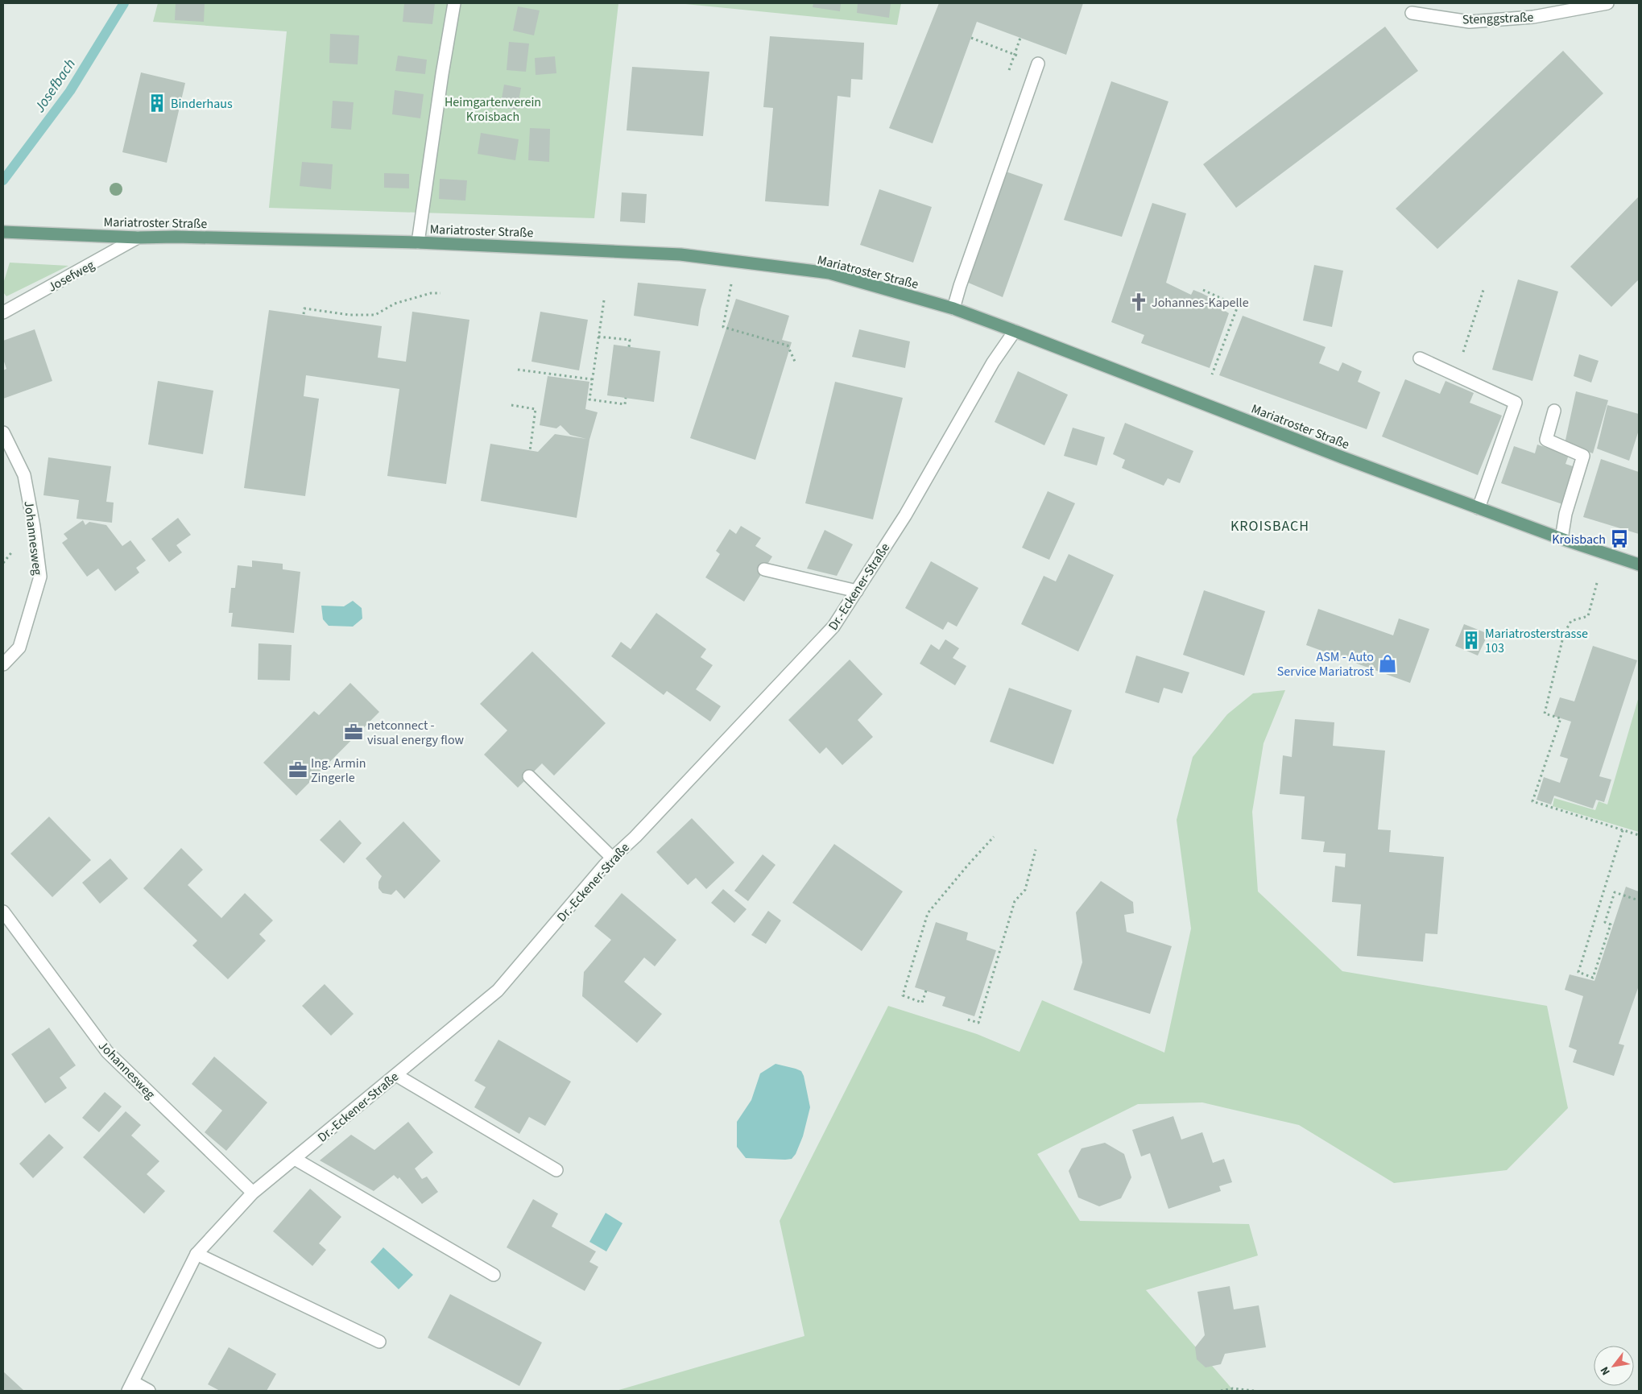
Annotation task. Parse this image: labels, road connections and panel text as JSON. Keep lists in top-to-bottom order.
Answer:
{
  "streets": {
    "main road": ["Mariatroster Straße"],
    "street": [
      "Stenggstraße",
      "Josefweg",
      "Johannesweg",
      "Dr.-Eckener-Straße"
    ]
  },
  "crossings": [
    ["Mariatroster Straße", "Josefweg"],
    ["Mariatroster Straße", "Dr.-Eckener-Straße"],
    ["Johannesweg", "Dr.-Eckener-Straße"]
  ],
  "districts": ["KROISBACH"],
  "water": ["Josefbach"],
  "parks": ["Heimgartenverein Kroisbach"],
  "places": {
    "building": ["Binderhaus", "Mariatrosterstrasse 103"],
    "church": ["Johannes-Kapelle"],
    "bus stop": ["Kroisbach"],
    "shop": ["ASM - Auto Service Mariatrost"],
    "office": ["netconnect - visual energy flow", "Ing. Armin Zingerle"]
  },
  "north": "bottom left"
}
